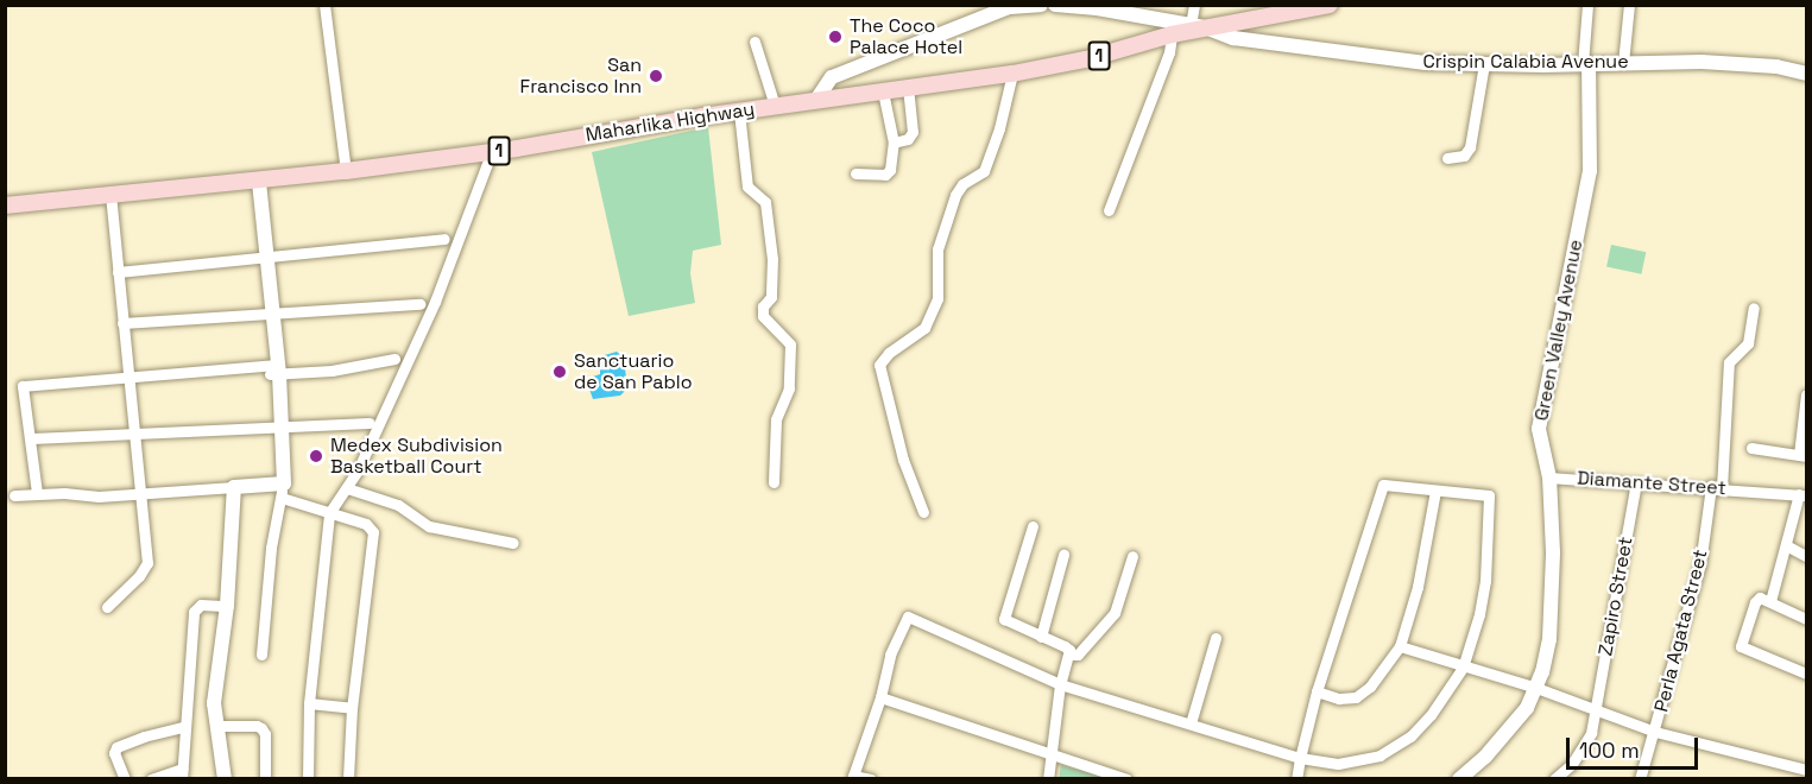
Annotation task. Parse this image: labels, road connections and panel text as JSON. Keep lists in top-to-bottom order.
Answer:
{
  "streets": {
    "main road": ["1", "Maharlika Highway"],
    "street": [
      "Crispin Calabia Avenue",
      "Green Valley Avenue",
      "Diamante Street",
      "Zapiro Street",
      "Perla Agata Street"
    ]
  },
  "crossings": [
    ["Crispin Calabia Avenue", "Maharlika Highway"],
    ["Crispin Calabia Avenue", "Green Valley Avenue"],
    ["Green Valley Avenue", "Diamante Street"],
    ["Diamante Street", "Zapiro Street"],
    ["Diamante Street", "Perla Agata Street"]
  ],
  "places": [
    "The Coco Palace Hotel",
    "San Francisco Inn",
    "Sanctuario de San Pablo",
    "Medex Subdivision Basketball Court"
  ],
  "scale_bar": "100 m"
}
